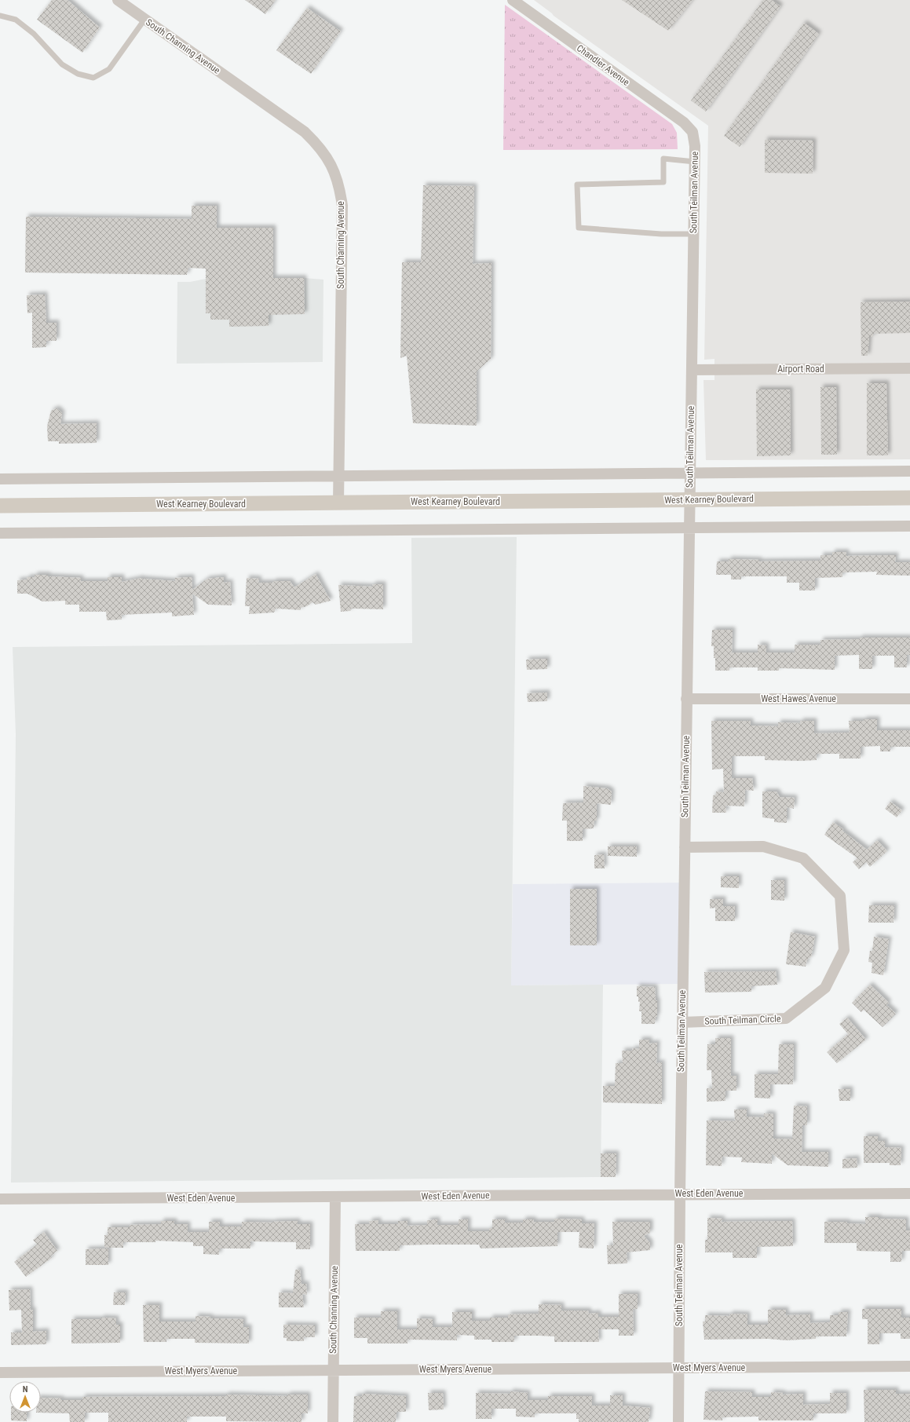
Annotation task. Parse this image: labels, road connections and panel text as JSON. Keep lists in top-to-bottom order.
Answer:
{
  "streets": {
    "main road": ["West Kearney Boulevard"],
    "street": [
      "South Channing Avenue",
      "Chandler Avenue",
      "South Teilman Avenue",
      "Airport Road",
      "West Hawes Avenue",
      "South Teilman Circle",
      "West Eden Avenue",
      "West Myers Avenue"
    ]
  },
  "crossings": [
    ["South Channing Avenue", "West Kearney Boulevard"],
    ["South Channing Avenue", "West Eden Avenue"],
    ["South Channing Avenue", "West Myers Avenue"],
    ["Chandler Avenue", "South Teilman Avenue"],
    ["South Teilman Avenue", "Airport Road"],
    ["South Teilman Avenue", "West Kearney Boulevard"],
    ["South Teilman Avenue", "West Hawes Avenue"],
    ["South Teilman Avenue", "South Teilman Circle"],
    ["South Teilman Avenue", "West Eden Avenue"],
    ["South Teilman Avenue", "West Myers Avenue"]
  ],
  "north": "top"
}
